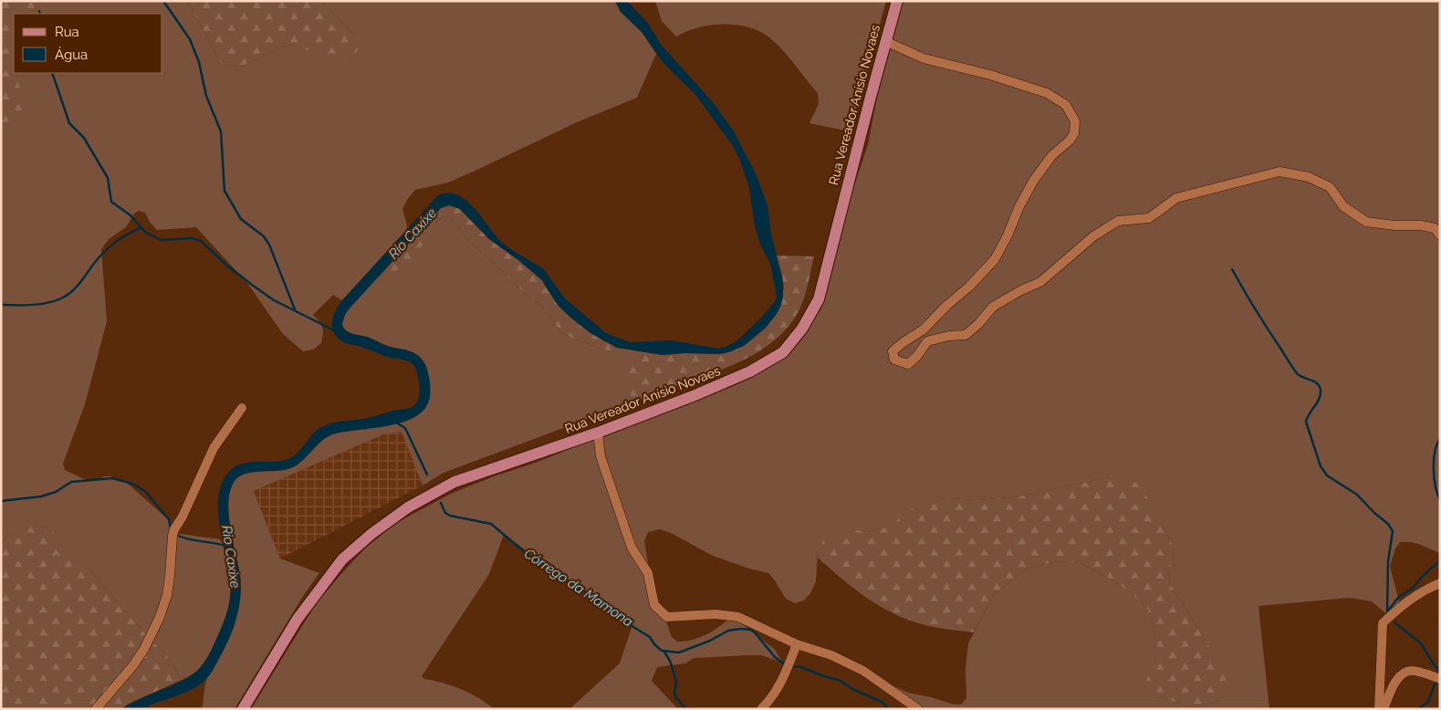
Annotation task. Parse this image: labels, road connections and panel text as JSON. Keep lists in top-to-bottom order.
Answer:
{
  "streets": {
    "main road": ["Rua Vereador Anísio Novaes"]
  },
  "water": ["Rio Caxixe", "Córrego da Mamona"],
  "legend": ["Rua", "Água"]
}
